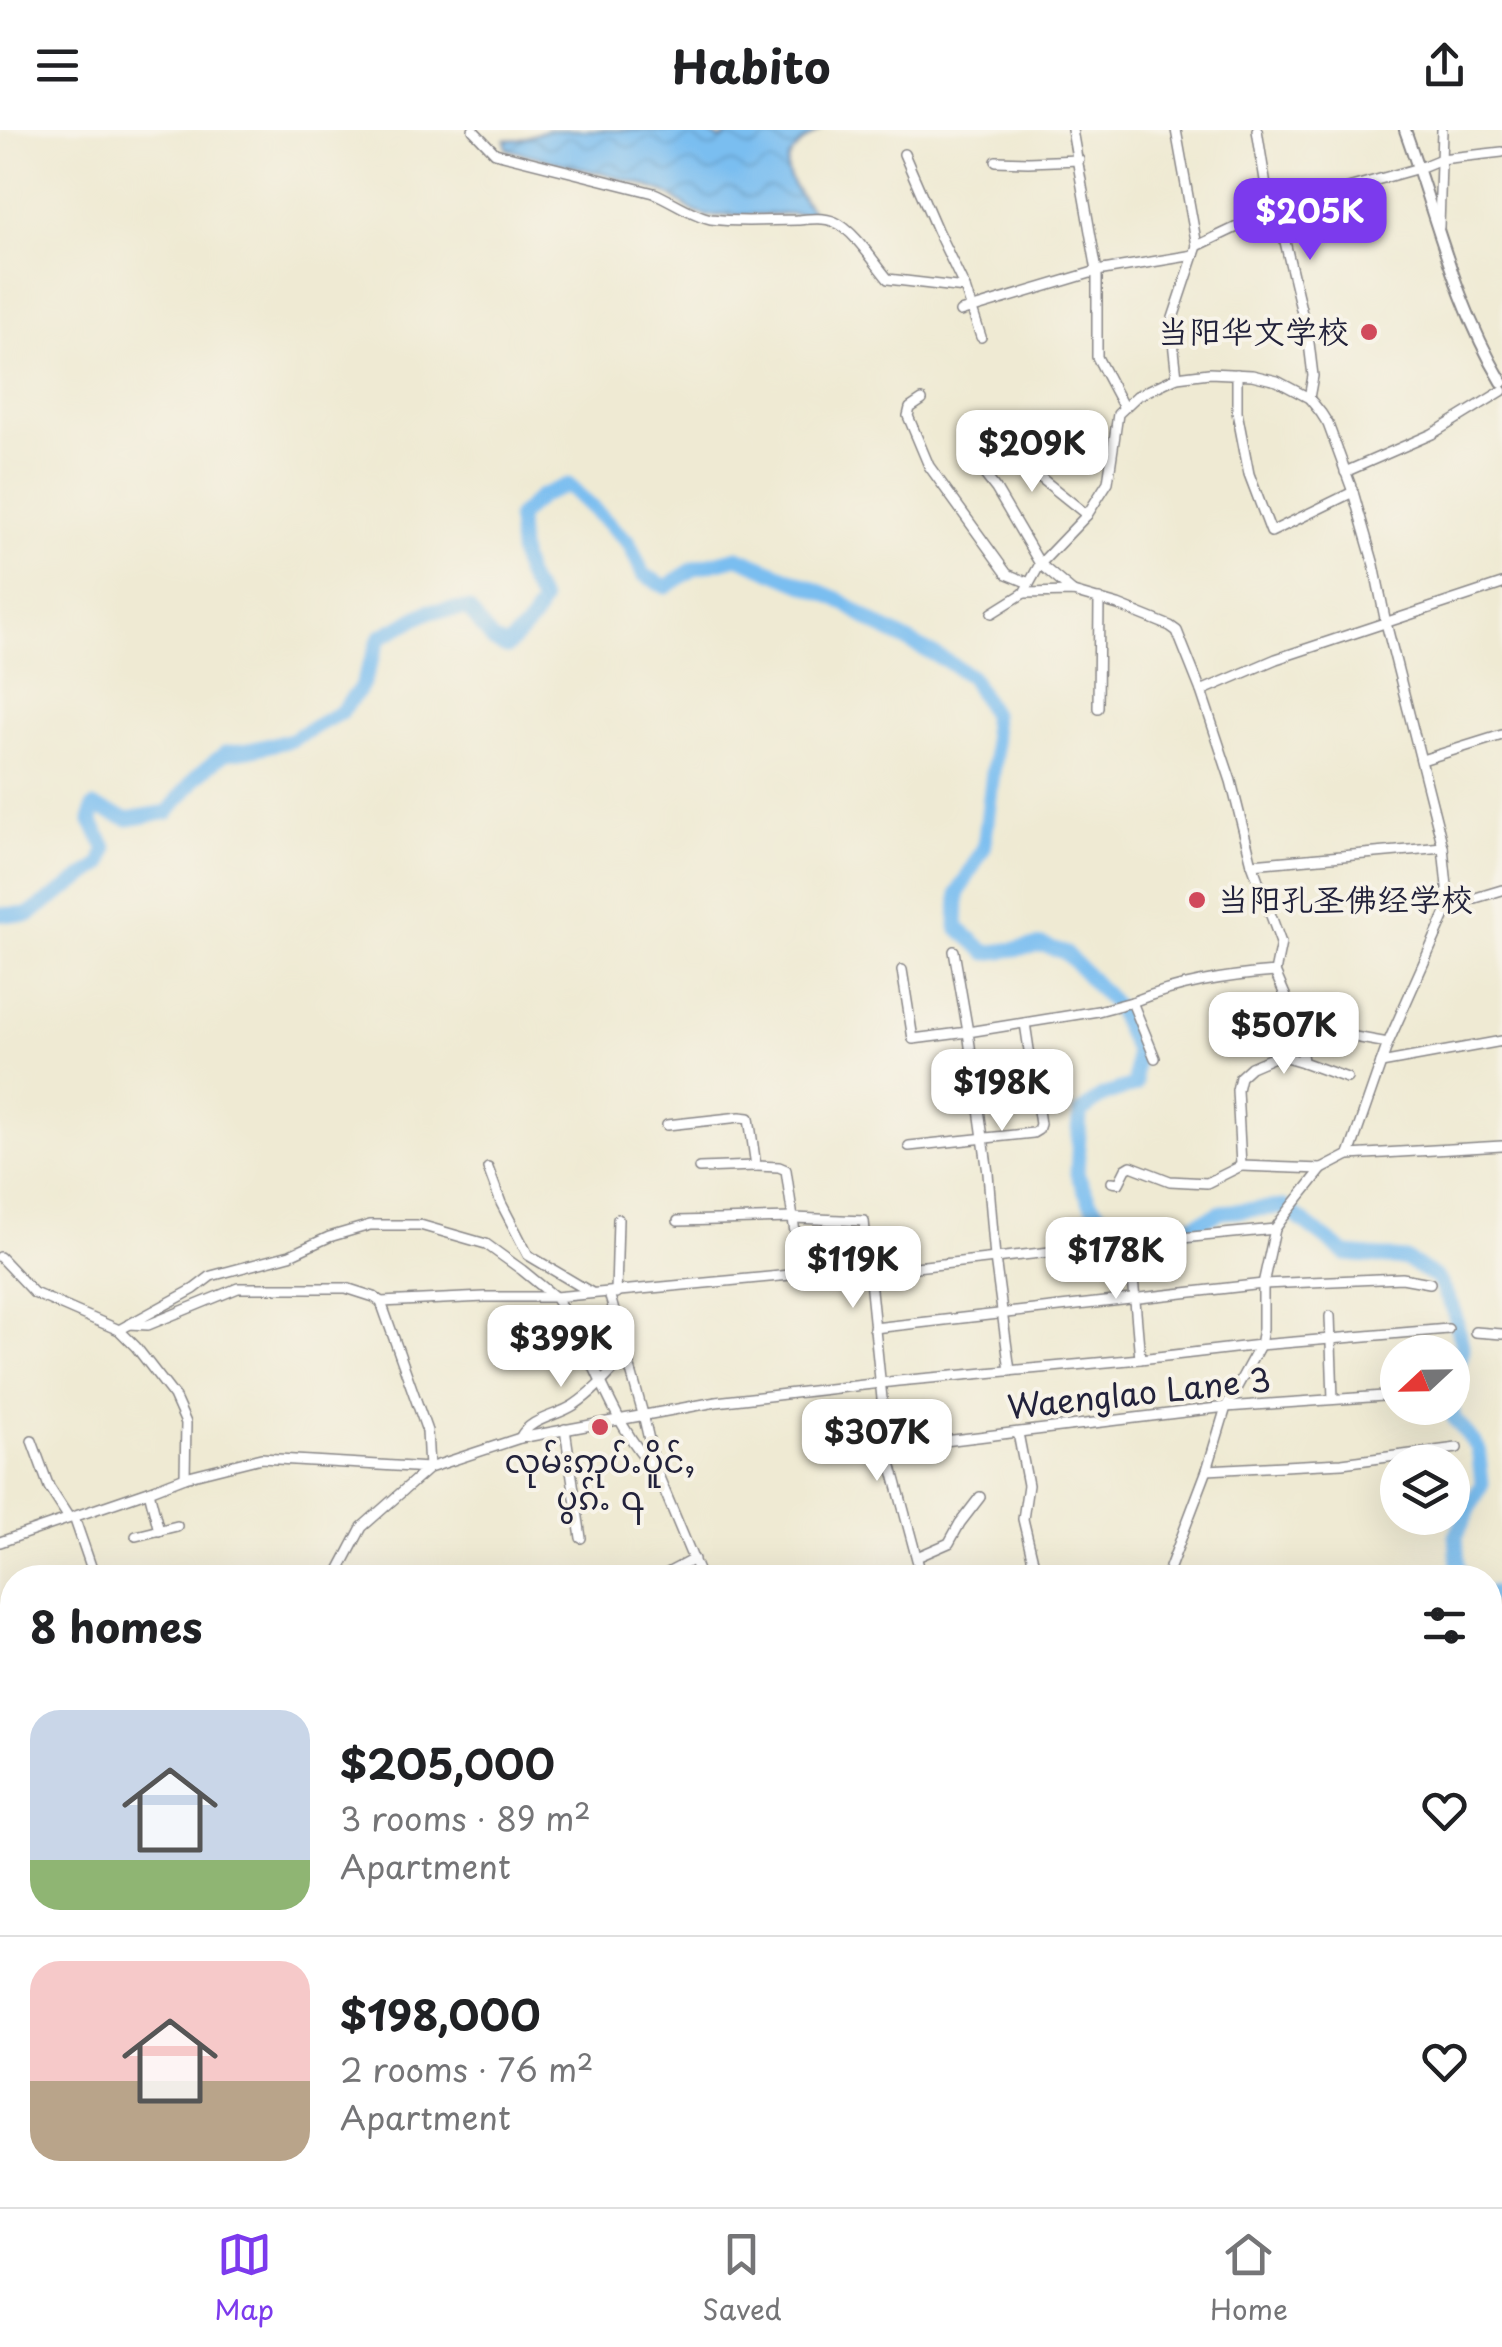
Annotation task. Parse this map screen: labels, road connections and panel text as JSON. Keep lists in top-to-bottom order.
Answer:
{
  "streets": {
    "street": ["Waenglao Lane 3"]
  },
  "places": ["当阳华文学校", "当阳孔圣佛经学校", "လုမ်းဢုပ်ႉပိူင်ႇ ပွၵ်ႉ ႖"],
  "north": "left",
  "page": {
    "header": "Habito",
    "price": [
      "$205K",
      "$209K",
      "$507K",
      "$198K",
      "$178K",
      "$119K",
      "$399K",
      "$307K"
    ],
    "heading": "8 homes",
    "list": [
      {
        "name": "$205,000",
        "note": "3 rooms · 89 m² · Apartment"
      },
      {
        "name": "$198,000",
        "note": "2 rooms · 76 m² · Apartment"
      }
    ],
    "tabs": ["Map", "Saved", "Home"]
  }
}
